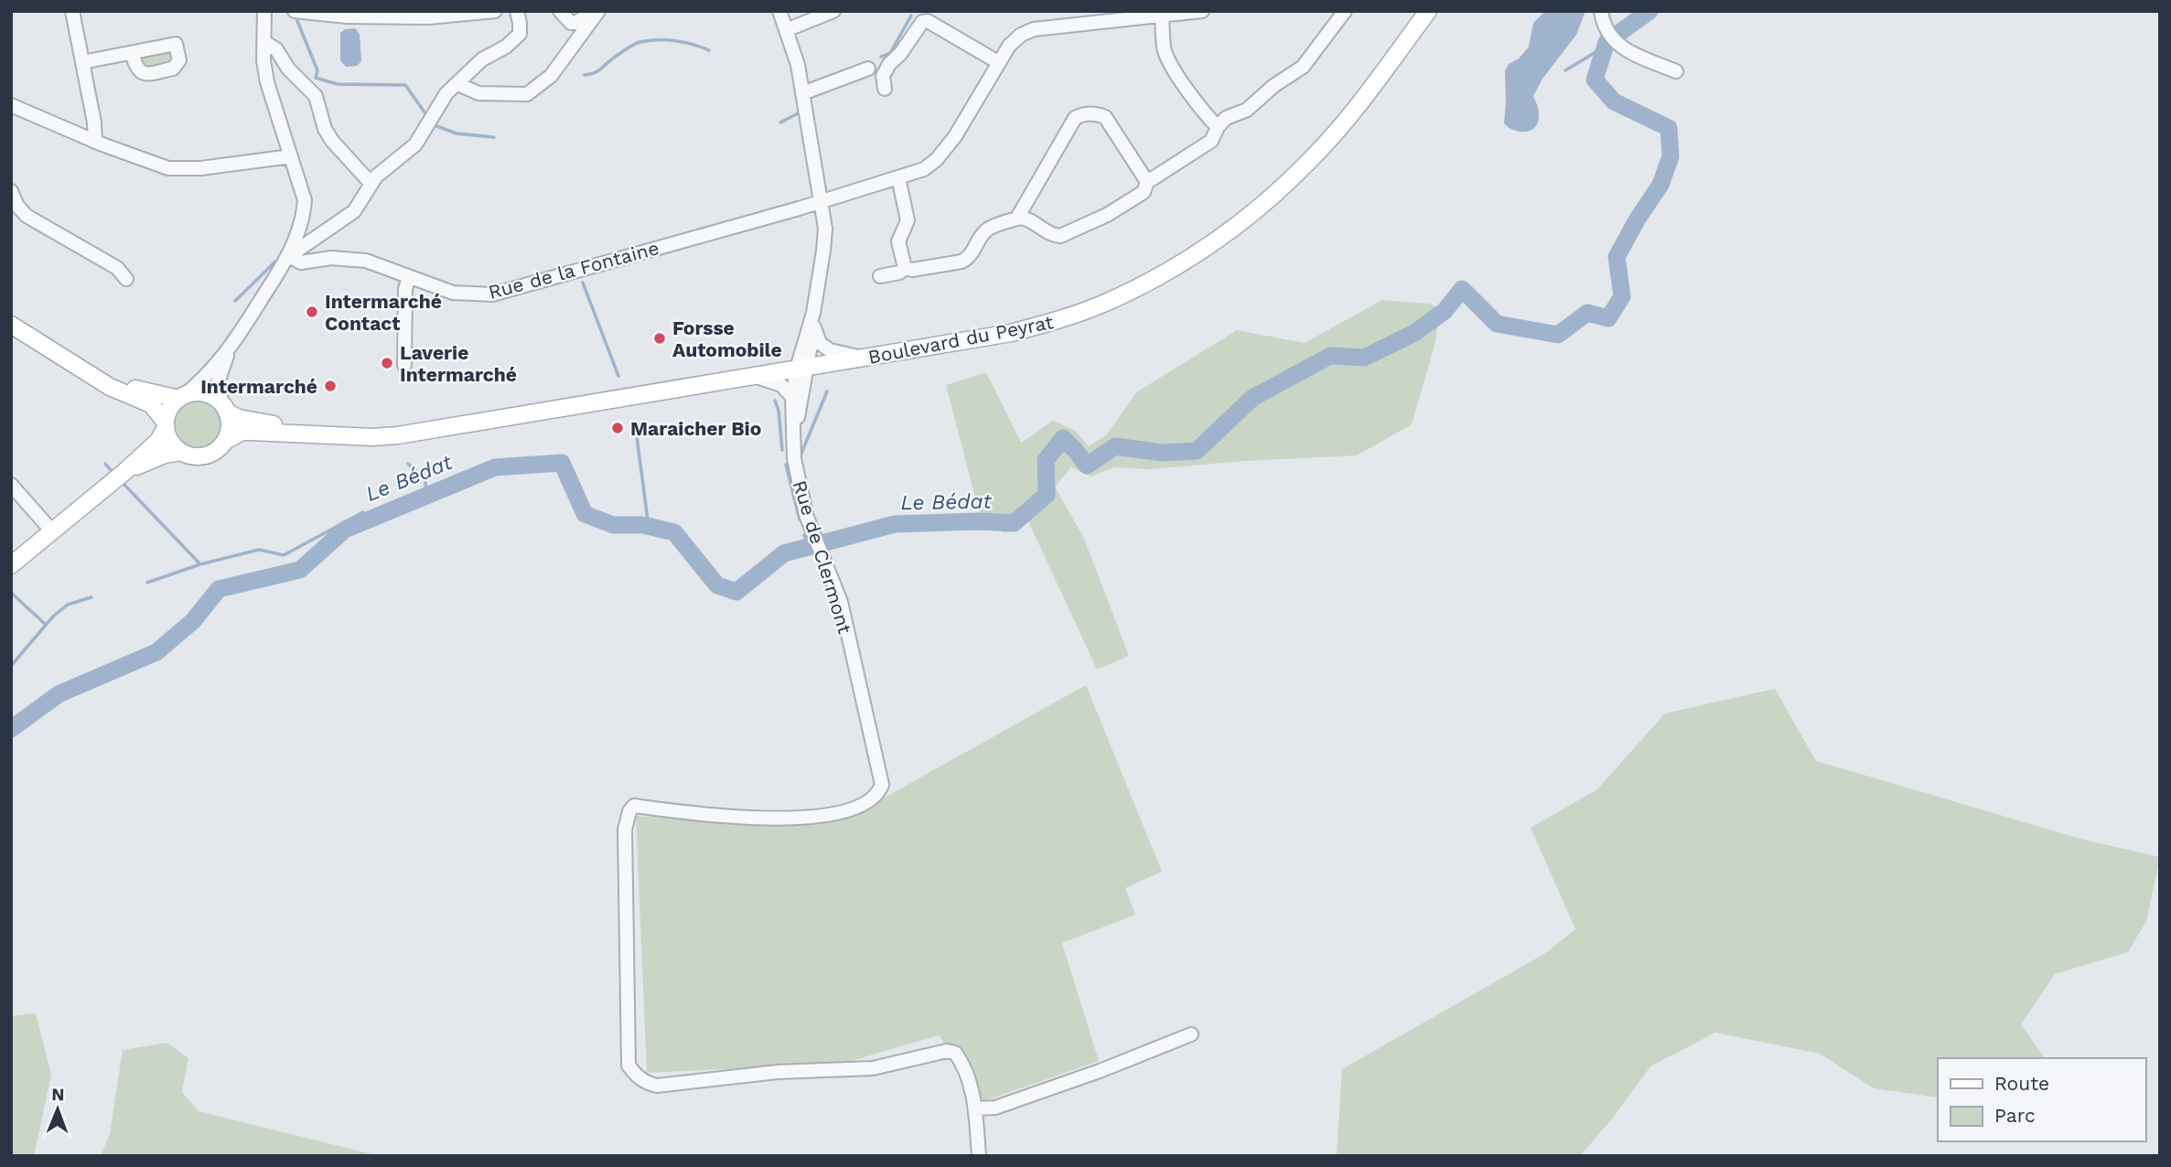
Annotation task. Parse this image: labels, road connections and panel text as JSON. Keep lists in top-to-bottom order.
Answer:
{
  "streets": {
    "main road": ["Boulevard du Peyrat"],
    "street": ["Rue de la Fontaine", "Rue de Clermont"]
  },
  "crossings": [
    ["Boulevard du Peyrat", "Rue de Clermont"]
  ],
  "water": ["Le Bédat"],
  "places": [
    "Intermarché Contact",
    "Forsse Automobile",
    "Laverie Intermarché",
    "Intermarché",
    "Maraicher Bio"
  ],
  "legend": ["Route", "Parc"],
  "north": "top"
}
